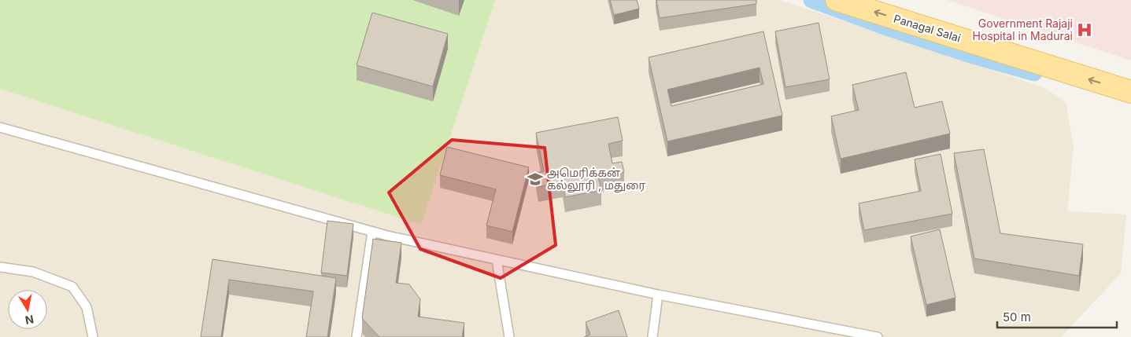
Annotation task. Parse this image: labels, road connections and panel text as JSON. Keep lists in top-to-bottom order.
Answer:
{
  "streets": {
    "main road": ["Panagal Salai"]
  },
  "one_way": ["Panagal Salai"],
  "places": {
    "hospital": ["Government Rajaji Hospital in Madurai"],
    "school or university": ["அமெரிக்கன் கல்லூரி , மதுரை"]
  },
  "scale_bar": "50 m",
  "north": "bottom"
}
